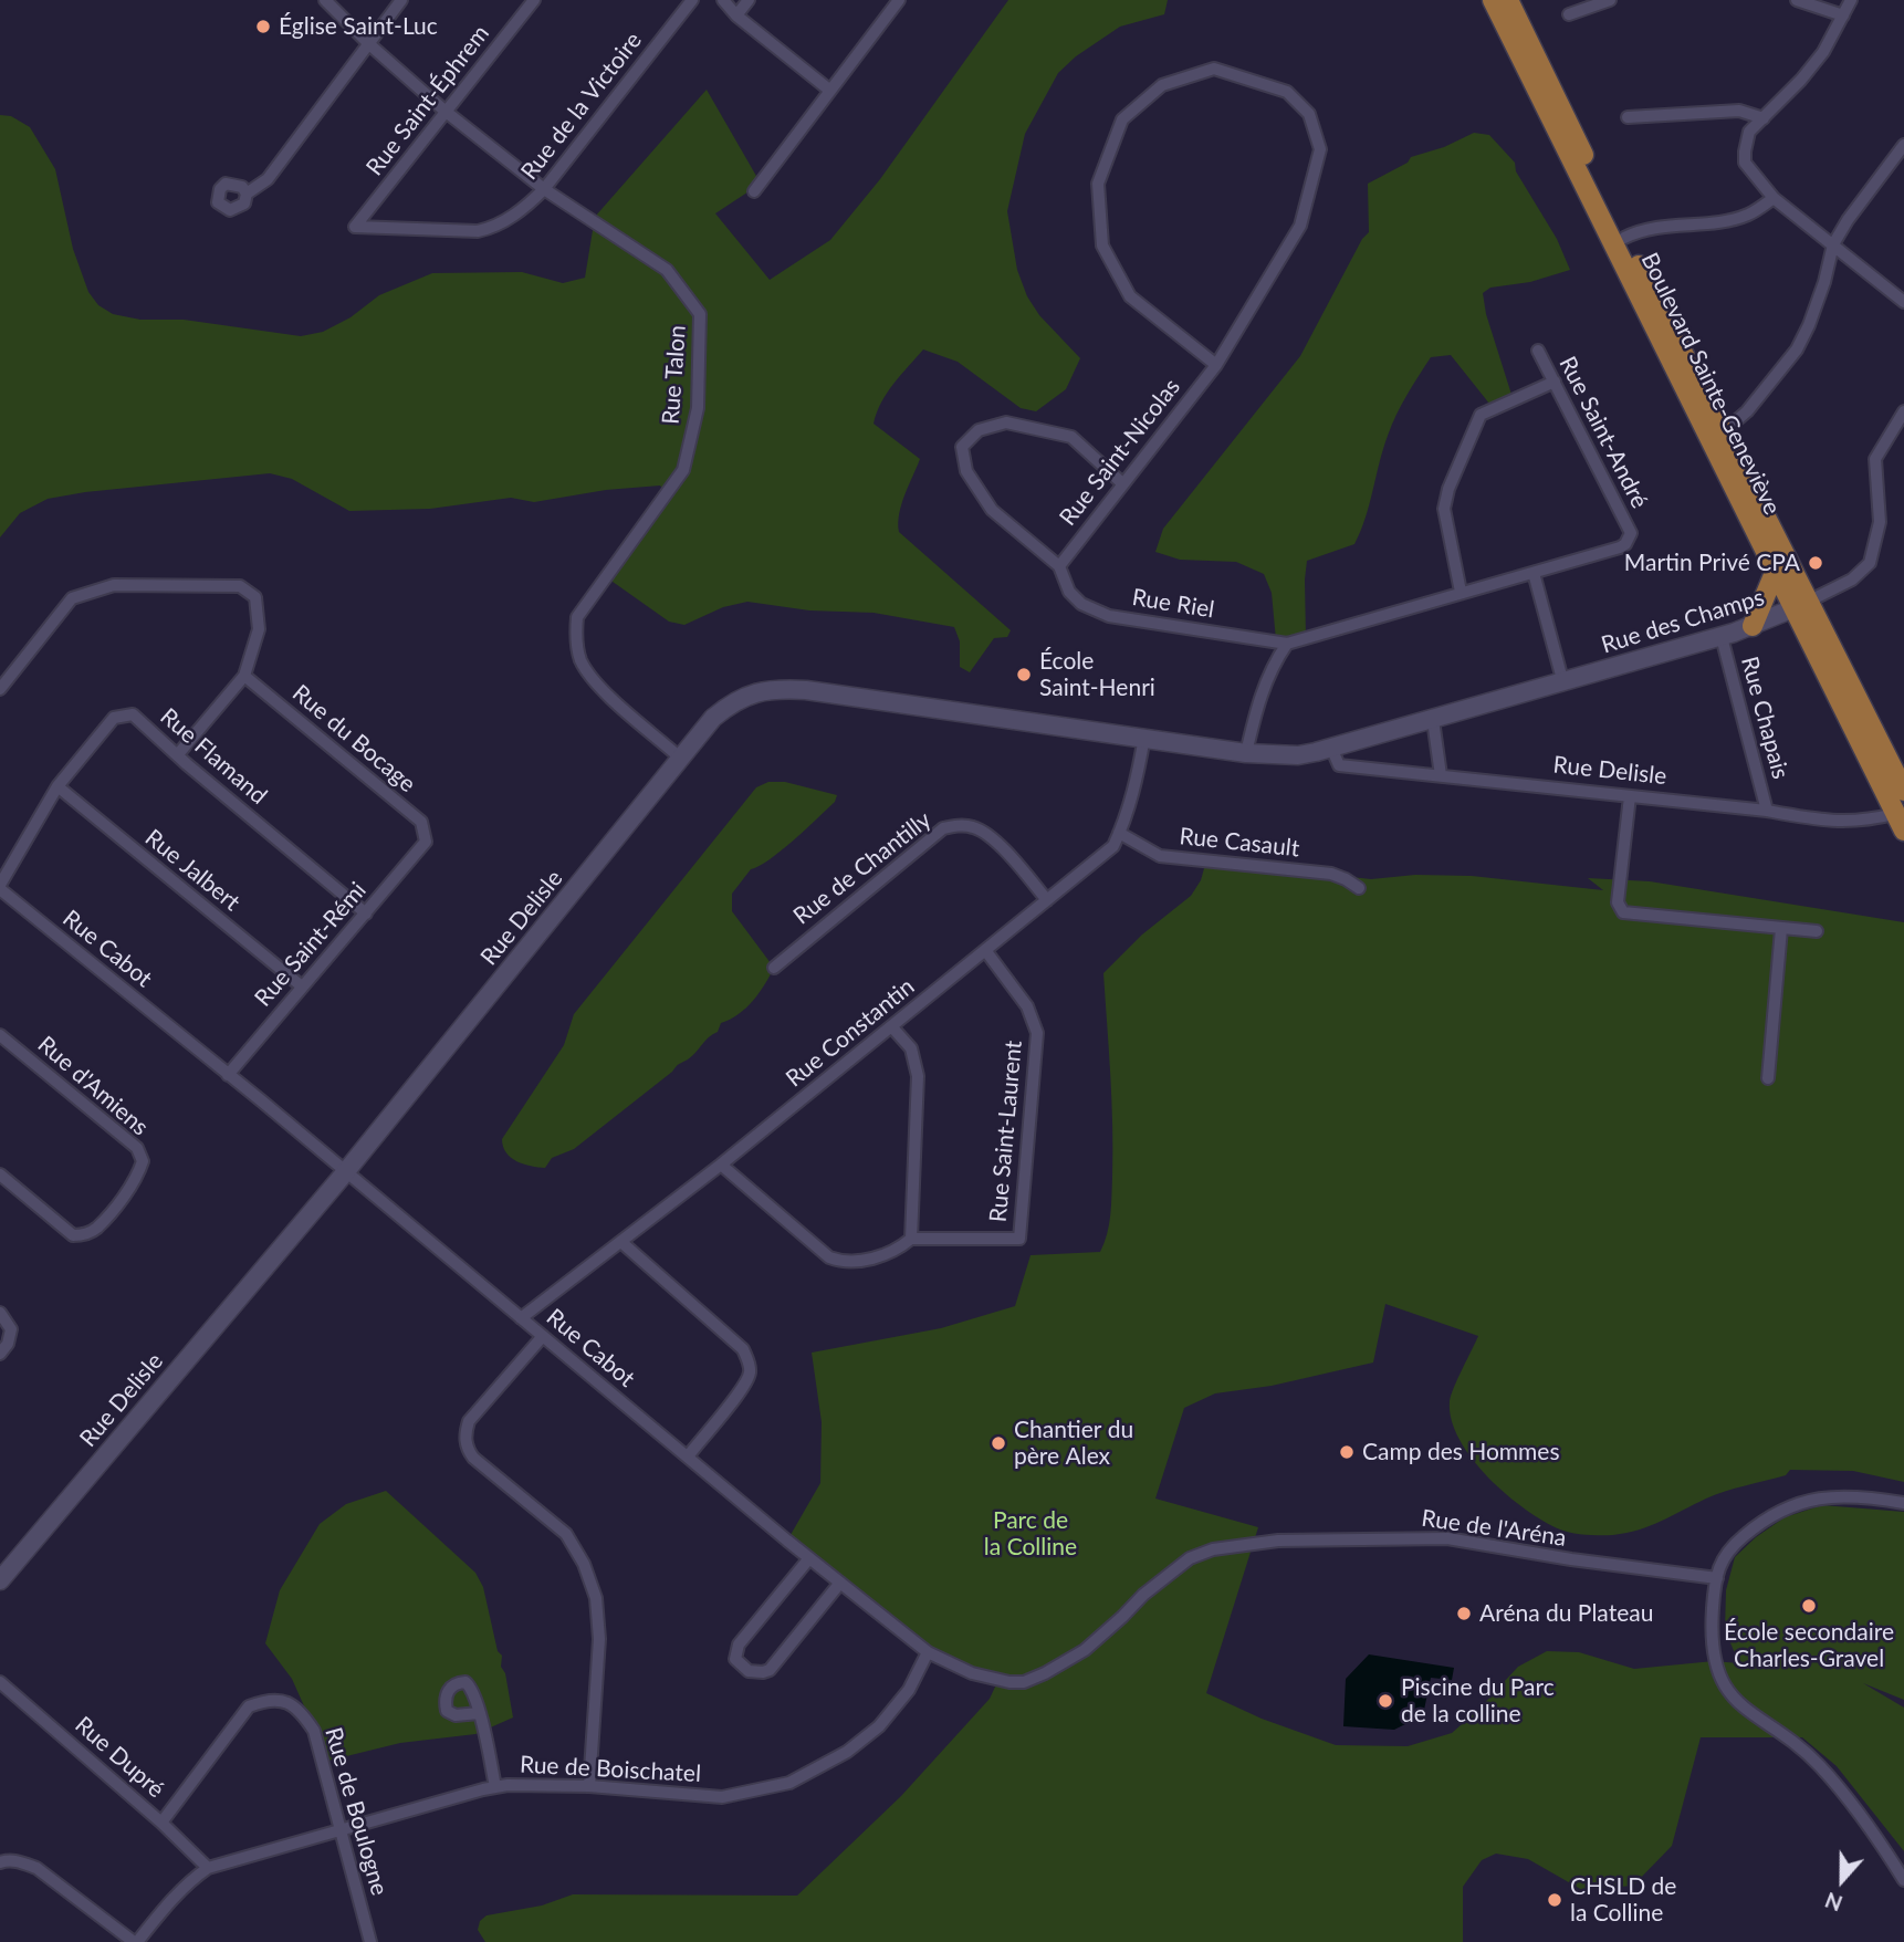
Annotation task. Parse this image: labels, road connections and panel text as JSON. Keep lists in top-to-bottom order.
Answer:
{
  "streets": {
    "main road": ["Boulevard Sainte-Geneviève"],
    "street": [
      "Rue Saint-Éphrem",
      "Rue de la Victoire",
      "Rue Talon",
      "Rue Saint-André",
      "Rue Saint-Nicolas",
      "Rue Riel",
      "Rue des Champs",
      "Rue Chapais",
      "Rue du Bocage",
      "Rue Flamand",
      "Rue Delisle",
      "Rue Casault",
      "Rue de Chantilly",
      "Rue Jalbert",
      "Rue Saint-Rémi",
      "Rue Cabot",
      "Rue Constantin",
      "Rue d'Amiens",
      "Rue Saint-Laurent",
      "Rue de l'Aréna",
      "Rue Dupré",
      "Rue de Boischatel",
      "Rue de Boulogne"
    ]
  },
  "crossings": [
    ["Rue Saint-Éphrem", "Rue de la Victoire"],
    ["Rue Saint-Éphrem", "Rue Talon"],
    ["Rue de la Victoire", "Rue Talon"],
    ["Rue Talon", "Rue Delisle"],
    ["Boulevard Sainte-Geneviève", "Rue des Champs"],
    ["Boulevard Sainte-Geneviève", "Rue Delisle"],
    ["Rue Saint-André", "Rue Riel"],
    ["Rue Saint-Nicolas", "Rue Riel"],
    ["Rue des Champs", "Rue Chapais"],
    ["Rue des Champs", "Rue Delisle"],
    ["Rue Chapais", "Rue Delisle"],
    ["Rue du Bocage", "Rue Saint-Rémi"],
    ["Rue Flamand", "Rue Jalbert"],
    ["Rue Flamand", "Rue Saint-Rémi"],
    ["Rue Flamand", "Rue Cabot"],
    ["Rue Delisle", "Rue Cabot"],
    ["Rue Delisle", "Rue Constantin"],
    ["Rue Casault", "Rue Constantin"],
    ["Rue de Chantilly", "Rue Constantin"],
    ["Rue Jalbert", "Rue Saint-Rémi"],
    ["Rue Saint-Rémi", "Rue Cabot"],
    ["Rue Cabot", "Rue Constantin"],
    ["Rue Cabot", "Rue de l'Aréna"],
    ["Rue Cabot", "Rue de Boischatel"],
    ["Rue Constantin", "Rue Saint-Laurent"],
    ["Rue Dupré", "Rue de Boischatel"],
    ["Rue Dupré", "Rue de Boulogne"],
    ["Rue de Boischatel", "Rue de Boulogne"]
  ],
  "parks": ["Parc de la Colline"],
  "places": [
    "Église Saint-Luc",
    "Martin Privé CPA",
    "École Saint-Henri",
    "Chantier du père Alex",
    "Camp des Hommes",
    "École secondaire Charles-Gravel",
    "Aréna du Plateau",
    "Piscine du Parc de la colline",
    "CHSLD de la Colline"
  ],
  "north": "bottom"
}
